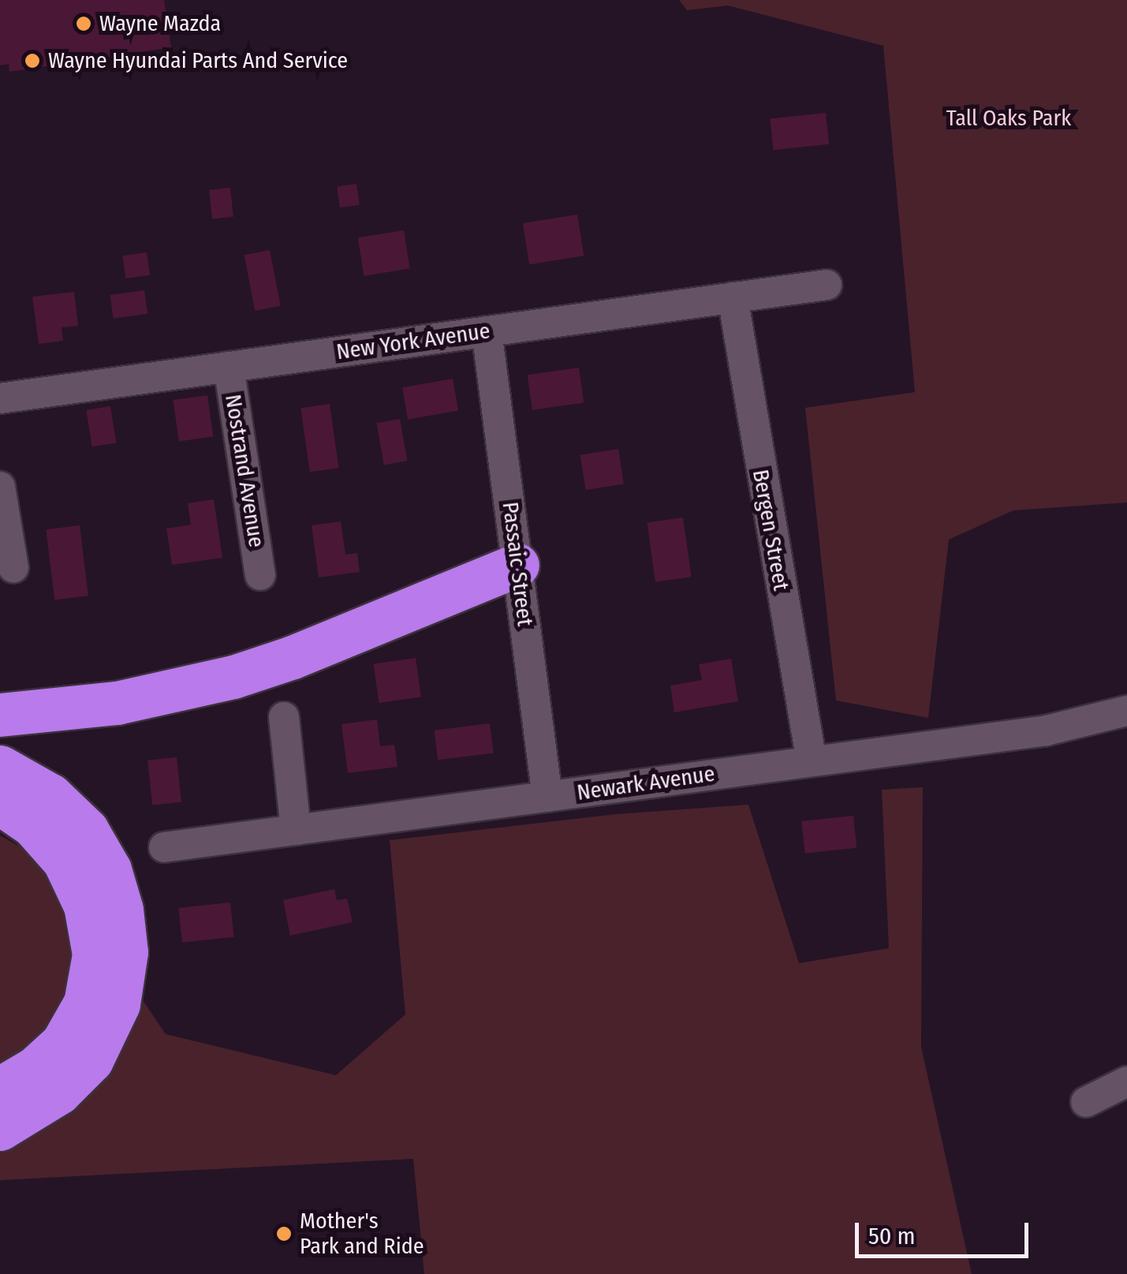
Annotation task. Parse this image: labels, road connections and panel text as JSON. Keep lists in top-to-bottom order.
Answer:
{
  "streets": {
    "street": [
      "New York Avenue",
      "Nostrand Avenue",
      "Bergen Street",
      "Passaic Street",
      "Newark Avenue"
    ]
  },
  "crossings": [
    ["New York Avenue", "Nostrand Avenue"],
    ["New York Avenue", "Bergen Street"],
    ["New York Avenue", "Passaic Street"],
    ["Bergen Street", "Newark Avenue"],
    ["Passaic Street", "Newark Avenue"]
  ],
  "parks": ["Tall Oaks Park"],
  "places": ["Wayne Mazda", "Wayne Hyundai Parts And Service", "Mother's Park and Ride"],
  "scale_bar": "50 m"
}
